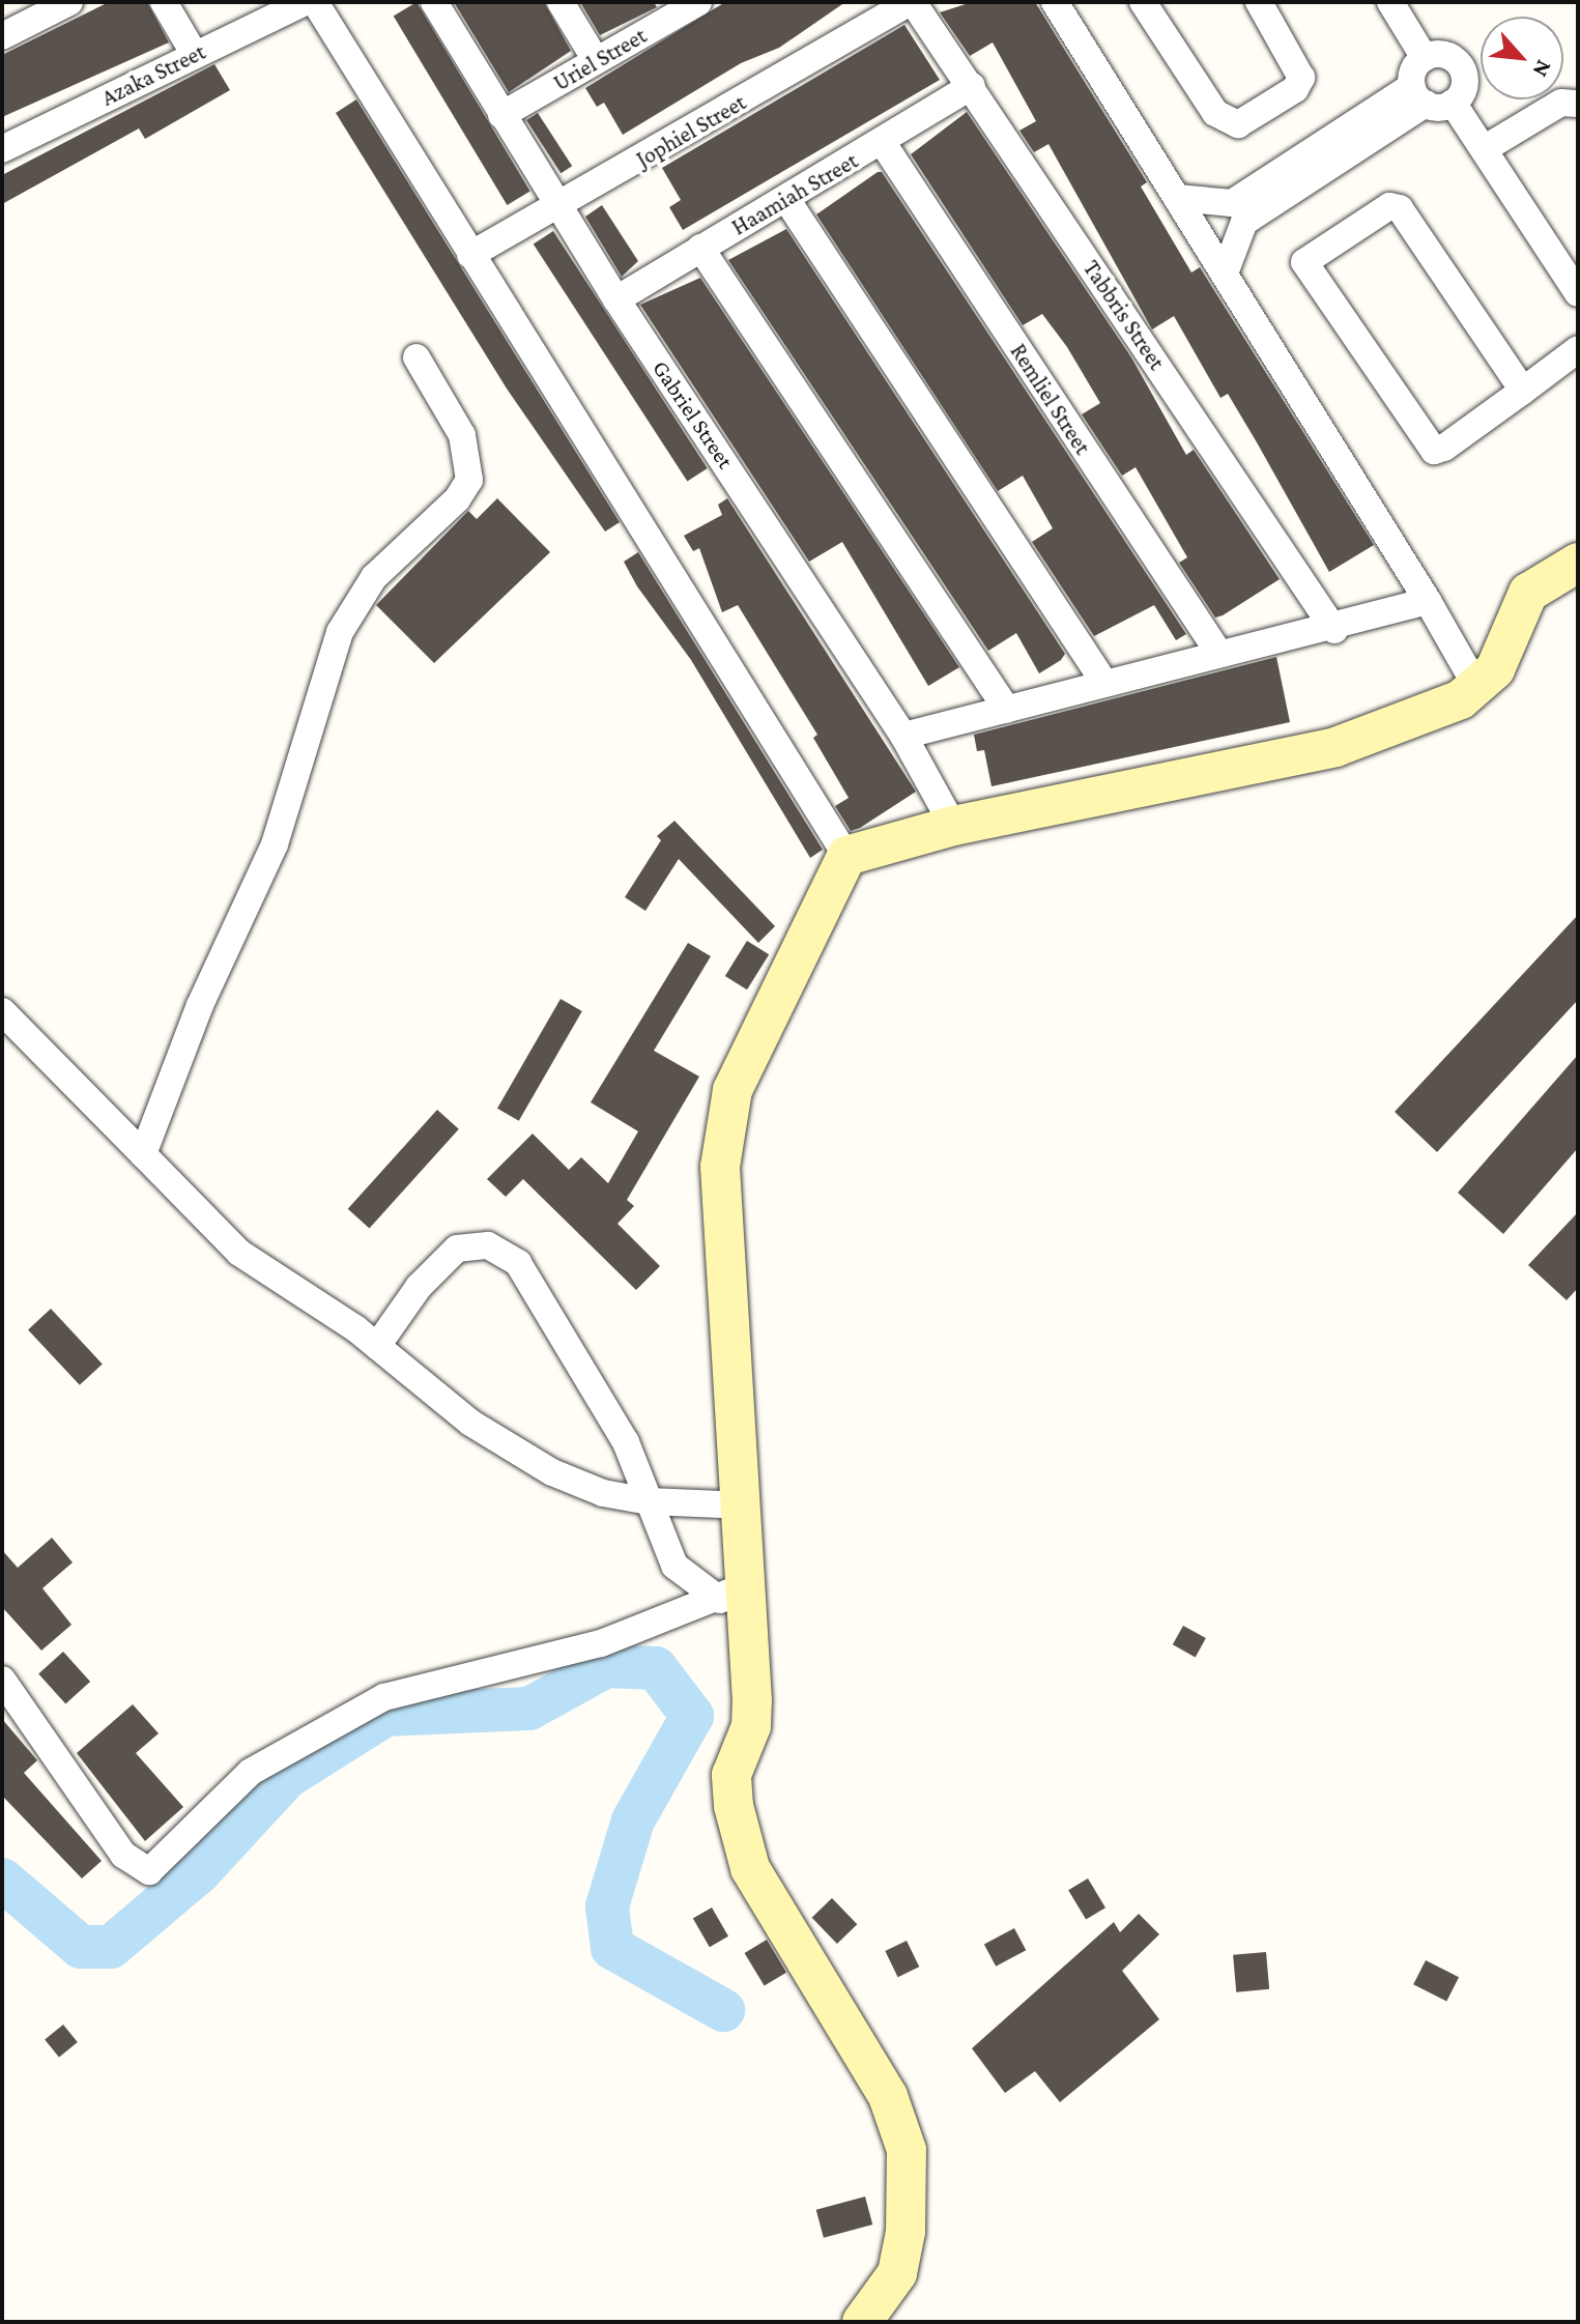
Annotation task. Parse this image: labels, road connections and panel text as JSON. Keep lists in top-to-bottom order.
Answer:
{
  "streets": {
    "street": [
      "Uriel Street",
      "Azaka Street",
      "Jophiel Street",
      "Haamiah Street",
      "Tabbris Street",
      "Remliel Street",
      "Gabriel Street"
    ]
  },
  "crossings": [
    ["Uriel Street", "Gabriel Street"],
    ["Jophiel Street", "Tabbris Street"],
    ["Jophiel Street", "Gabriel Street"],
    ["Haamiah Street", "Tabbris Street"],
    ["Haamiah Street", "Remliel Street"],
    ["Haamiah Street", "Gabriel Street"]
  ],
  "north": "bottom right"
}
